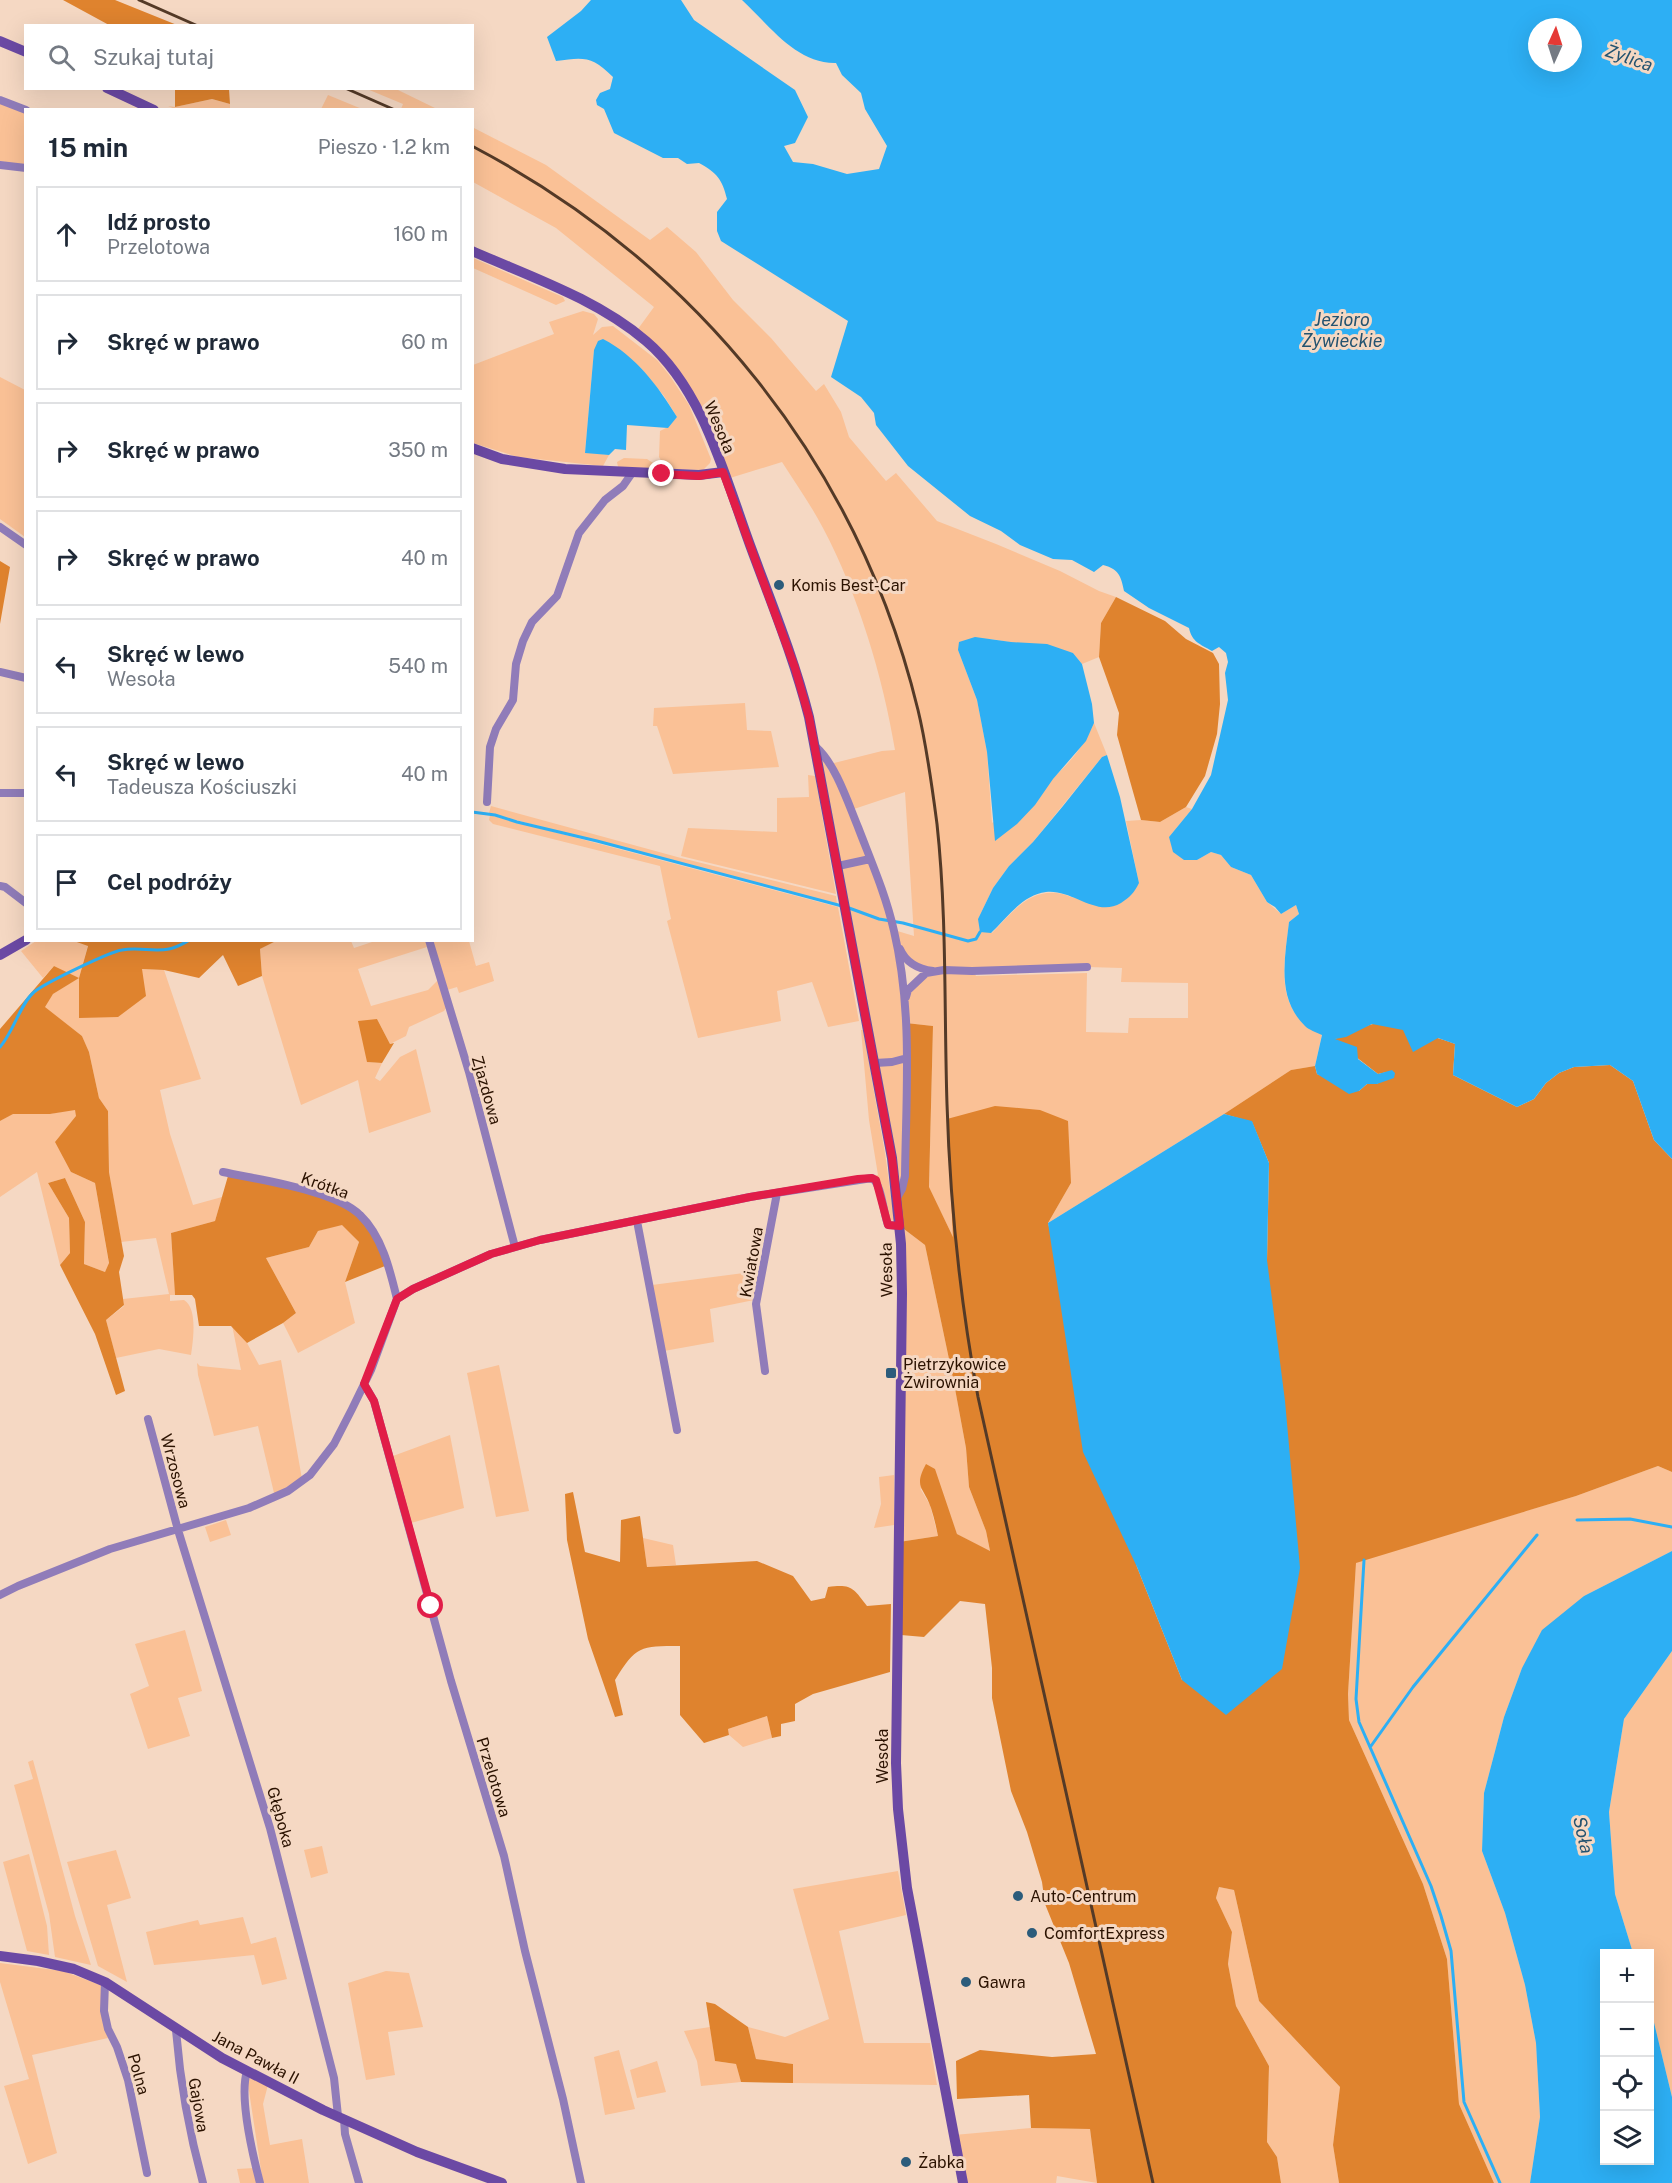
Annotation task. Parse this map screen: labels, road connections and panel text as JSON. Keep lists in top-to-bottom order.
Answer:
{
  "streets": {
    "main road": ["Wesoła", "Jana Pawła II"],
    "street": [
      "Zjazdowa",
      "Krótka",
      "Kwiatowa",
      "Wrzosowa",
      "Przelotowa",
      "Głęboka",
      "Polna",
      "Gajowa"
    ]
  },
  "crossings": [
    ["Wrzosowa", "Głęboka"],
    ["Głęboka", "Jana Pawła II"],
    ["Jana Pawła II", "Polna"],
    ["Jana Pawła II", "Gajowa"]
  ],
  "water": ["Żylica", "Jezioro Żywieckie", "Soła"],
  "places": {
    "other": [
      "Komis Best-Car",
      "Auto-Centrum",
      "ComfortExpress",
      "Gawra",
      "Żabka"
    ],
    "transit": ["Pietrzykowice Żwirownia"]
  },
  "north": "top",
  "page": {
    "search": "Szukaj tutaj",
    "heading": ["15 min", "Pieszo · 1.2 km"],
    "list": [
      ["Idź prosto", "Przelotowa", "160 m"],
      ["Skręć w prawo", "60 m"],
      ["Skręć w prawo", "350 m"],
      ["Skręć w prawo", "40 m"],
      ["Skręć w lewo", "Wesoła", "540 m"],
      ["Skręć w lewo", "Tadeusza Kościuszki", "40 m"],
      "Cel podróży"
    ],
    "map_buttons": ["+", "−"]
  }
}
